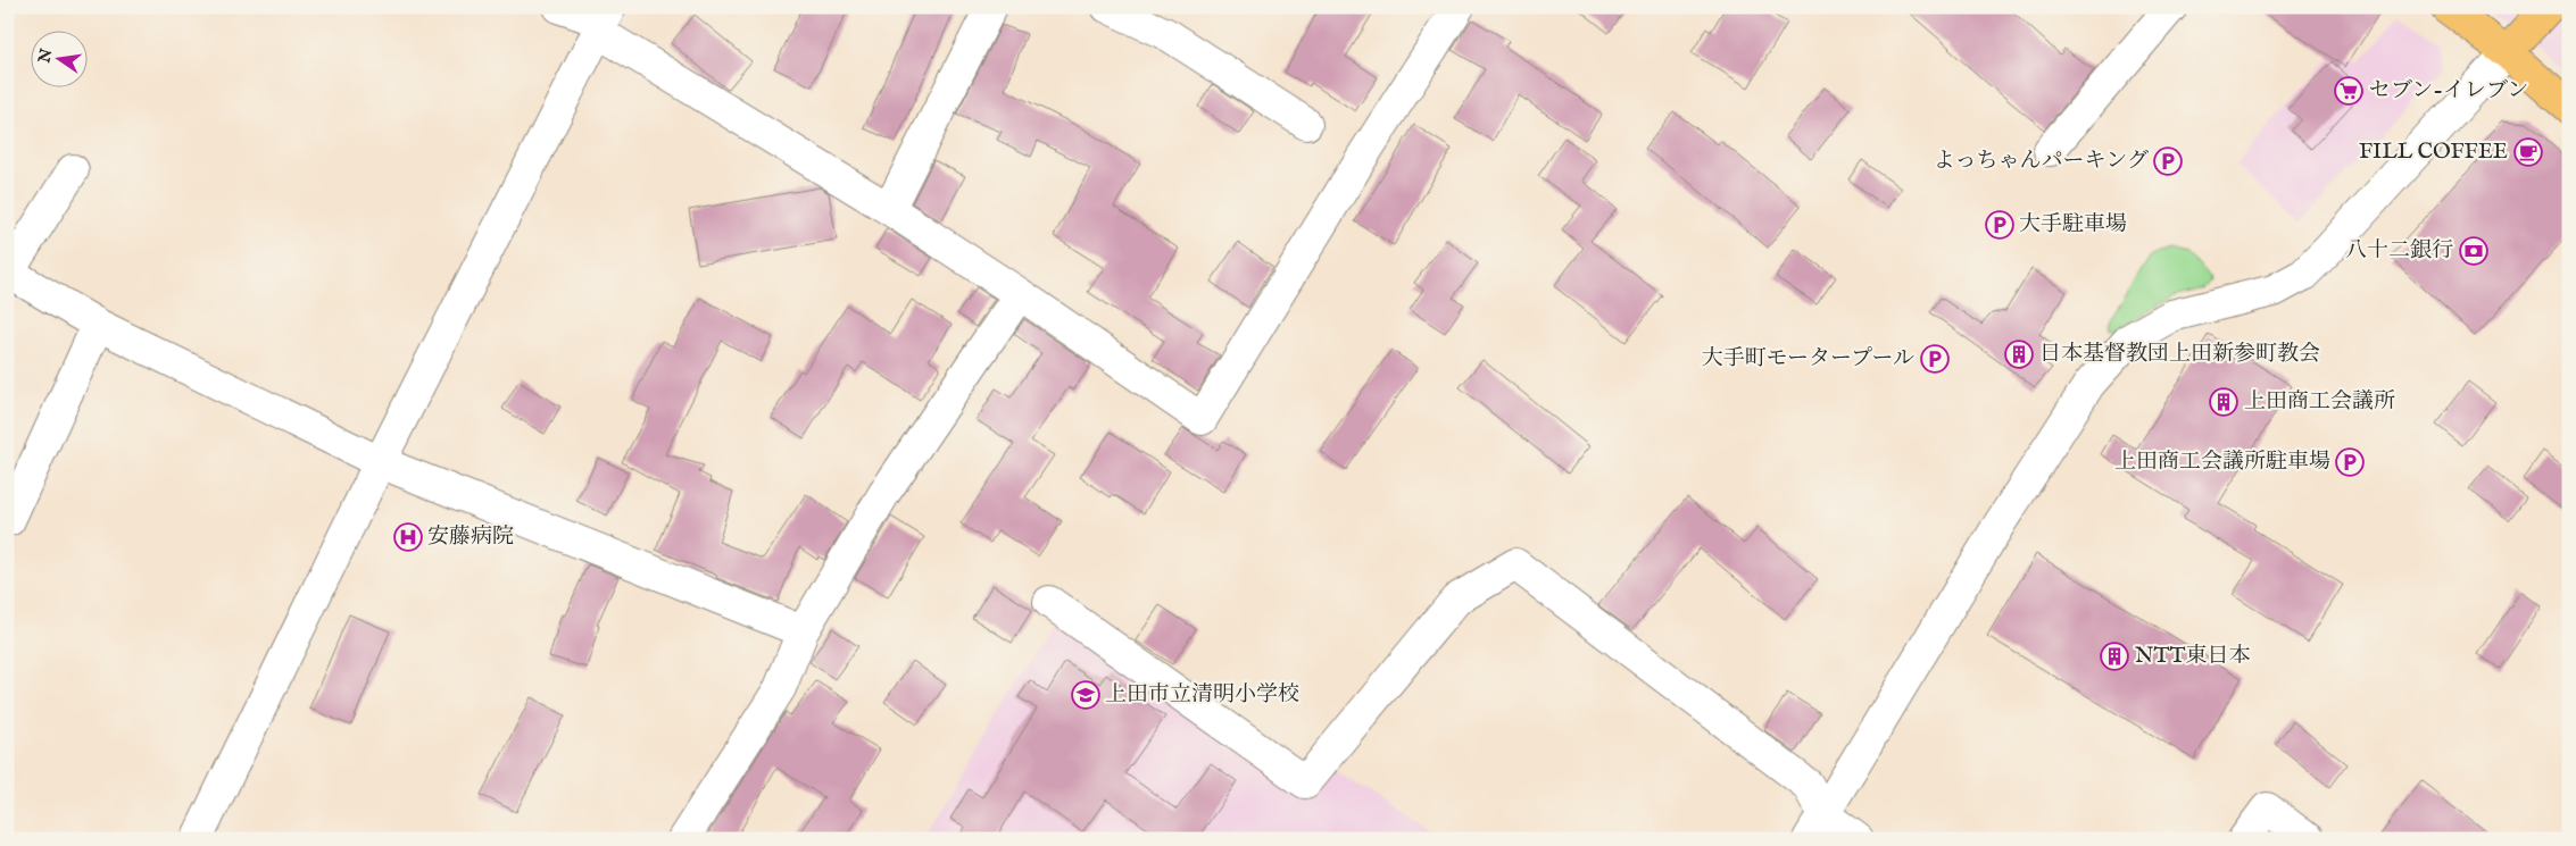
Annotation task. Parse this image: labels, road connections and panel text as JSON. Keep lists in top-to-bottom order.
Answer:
{
  "places": {
    "supermarket": ["セブン-イレブン"],
    "cafe": ["FILL COFFEE"],
    "parking": [
      "よっちゃんパーキング",
      "大手駐車場",
      "大手町モータープール",
      "上田商工会議所駐車場"
    ],
    "bank": ["八十二銀行"],
    "building": ["日本基督教団上田新参町教会", "上田商工会議所", "NTT東日本"],
    "hospital": ["安藤病院"],
    "school or university": ["上田市立清明小学校"]
  },
  "north": "left"
}
